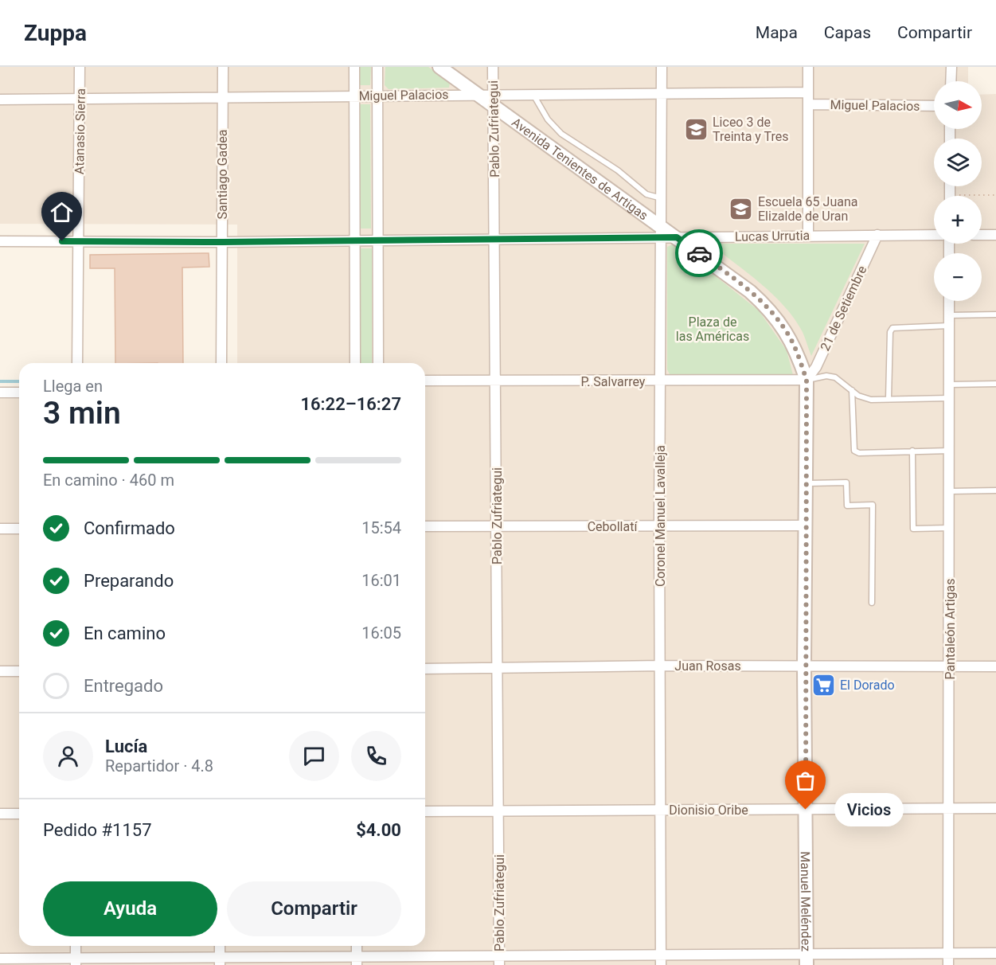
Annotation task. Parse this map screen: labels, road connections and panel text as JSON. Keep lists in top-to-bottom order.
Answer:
{
  "streets": {
    "street": [
      "Miguel Palacios",
      "Pablo Zufriategui",
      "Atanasio Sierra",
      "Avenida Tenientes de Artigas",
      "Santiago Gadea",
      "Lucas Urrutia",
      "21 de Setiembre",
      "P. Salvarrey",
      "Coronel Manuel Lavalleja",
      "Cebollatí",
      "Pantaleón Artigas",
      "Juan Rosas",
      "Dionisio Oribe",
      "Manuel Meléndez"
    ]
  },
  "crossings": [
    ["Miguel Palacios", "Atanasio Sierra"],
    ["Miguel Palacios", "Avenida Tenientes de Artigas"],
    ["Miguel Palacios", "Santiago Gadea"],
    ["Pablo Zufriategui", "Avenida Tenientes de Artigas"],
    ["Pablo Zufriategui", "P. Salvarrey"],
    ["Pablo Zufriategui", "Cebollatí"],
    ["Pablo Zufriategui", "Juan Rosas"],
    ["Pablo Zufriategui", "Dionisio Oribe"],
    ["Avenida Tenientes de Artigas", "Lucas Urrutia"],
    ["Avenida Tenientes de Artigas", "21 de Setiembre"],
    ["Avenida Tenientes de Artigas", "P. Salvarrey"],
    ["Avenida Tenientes de Artigas", "Coronel Manuel Lavalleja"],
    ["Avenida Tenientes de Artigas", "Manuel Meléndez"],
    ["Lucas Urrutia", "21 de Setiembre"],
    ["21 de Setiembre", "P. Salvarrey"],
    ["21 de Setiembre", "Manuel Meléndez"],
    ["P. Salvarrey", "Coronel Manuel Lavalleja"],
    ["P. Salvarrey", "Manuel Meléndez"],
    ["Coronel Manuel Lavalleja", "Cebollatí"],
    ["Coronel Manuel Lavalleja", "Juan Rosas"],
    ["Coronel Manuel Lavalleja", "Dionisio Oribe"],
    ["Cebollatí", "Manuel Meléndez"],
    ["Pantaleón Artigas", "Juan Rosas"],
    ["Pantaleón Artigas", "Dionisio Oribe"],
    ["Juan Rosas", "Manuel Meléndez"],
    ["Dionisio Oribe", "Manuel Meléndez"]
  ],
  "parks": ["Plaza de las Américas"],
  "places": {
    "school or university": ["Liceo 3 de Treinta y Tres", "Escuela 65 Juana Elizalde de Uran"],
    "supermarket": ["El Dorado"],
    "other": ["Vicios"]
  },
  "north": "right",
  "page": {
    "header": "Zuppa",
    "nav": ["Mapa", "Capas", "Compartir"],
    "map_buttons": ["+", "−"],
    "heading": ["3 min", "Llega en", "16:22–16:27"],
    "panel": [
      "Lucía",
      "Repartidor · 4.8",
      "Pedido #1157",
      "$4.00"
    ],
    "bar": "En camino · 460 m",
    "list": [
      ["Confirmado", "15:54"],
      ["Preparando", "16:01"],
      ["En camino", "16:05"],
      "Entregado"
    ],
    "bubble": "Vicios",
    "buttons": ["Ayuda", "Compartir"]
  }
}
